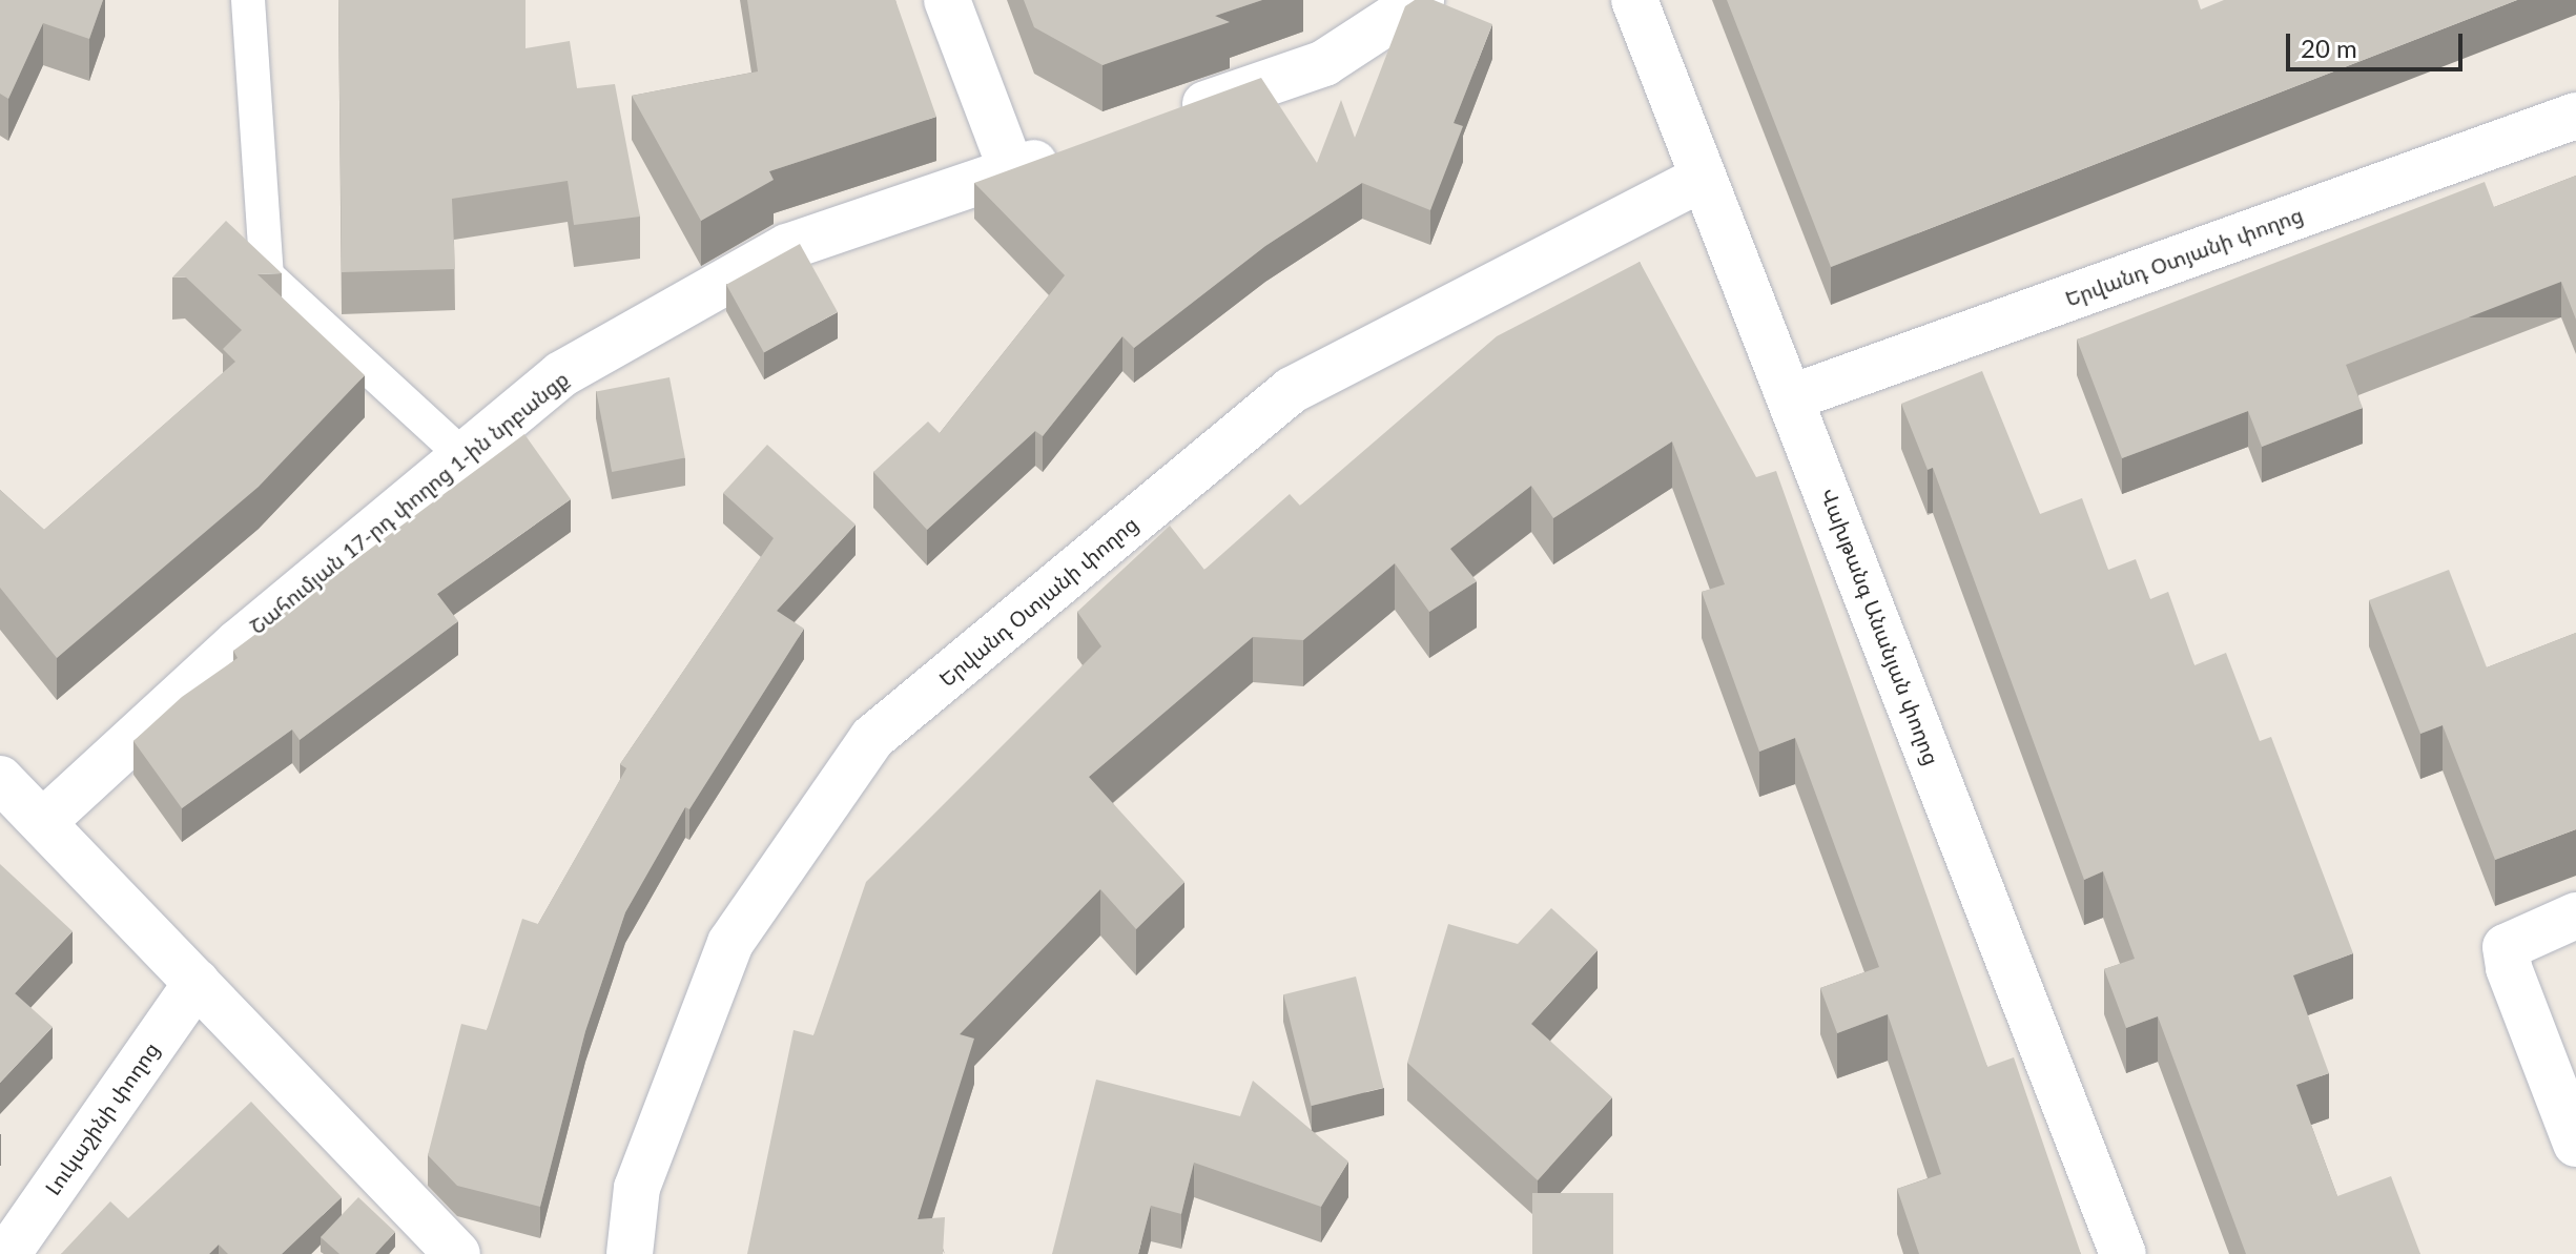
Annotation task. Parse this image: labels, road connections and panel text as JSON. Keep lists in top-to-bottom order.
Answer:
{
  "streets": {
    "street": [
      "Երվանդ Օտյանի փողոց",
      "Շահումյան 17-րդ փողոց 1-ին նրբանցք",
      "Վախթանգ Անանյան փողոց",
      "Լուկաշինի փողոց"
    ]
  },
  "crossings": [
    ["Երվանդ Օտյանի փողոց", "Վախթանգ Անանյան փողոց"]
  ],
  "scale_bar": "20 m"
}
